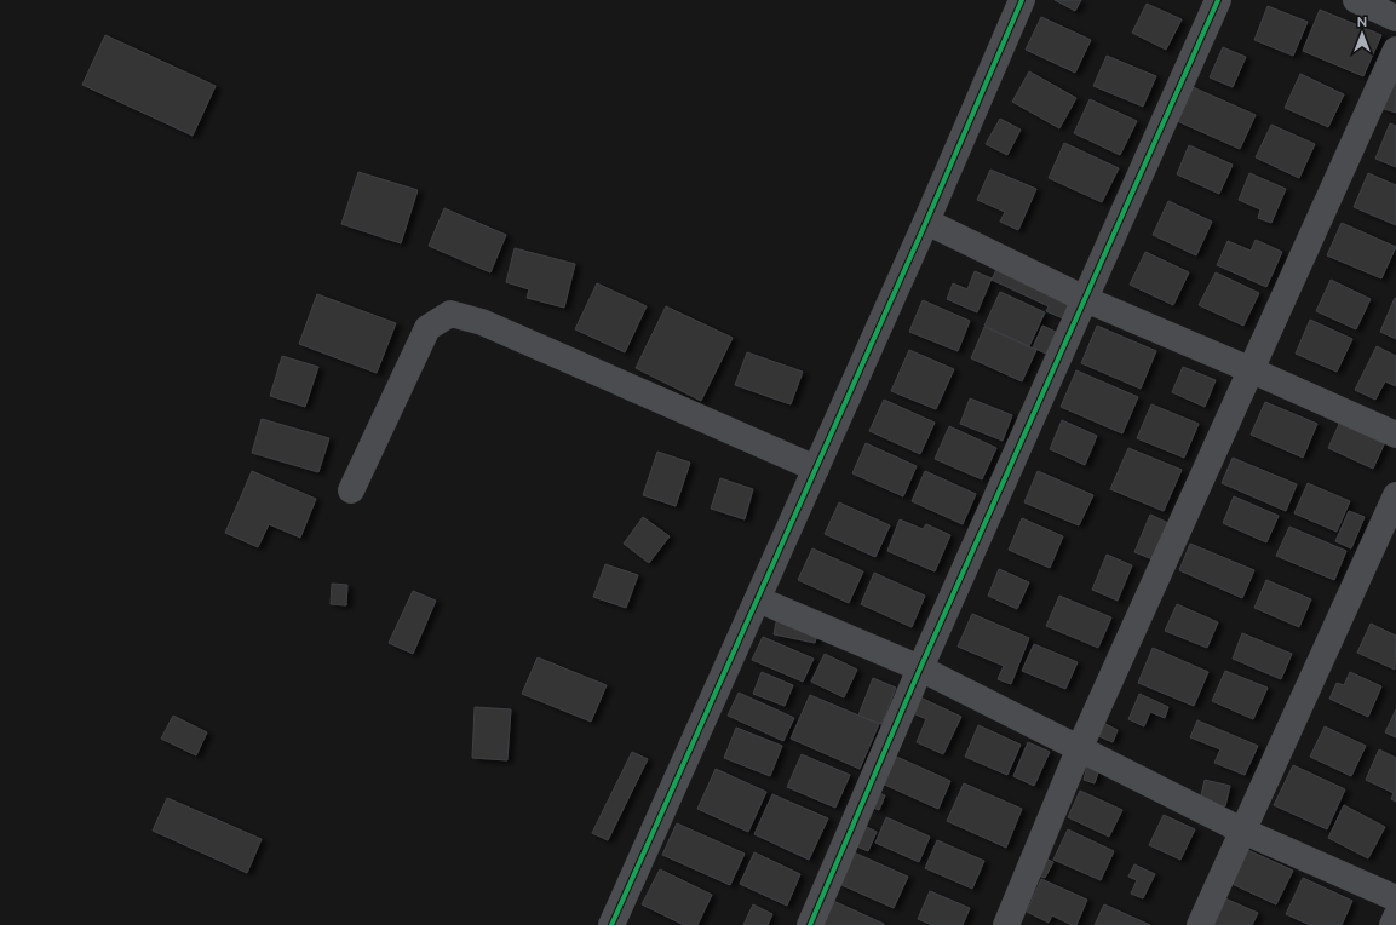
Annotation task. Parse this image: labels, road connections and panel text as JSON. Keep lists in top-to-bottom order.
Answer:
{
  "north": "top"
}
